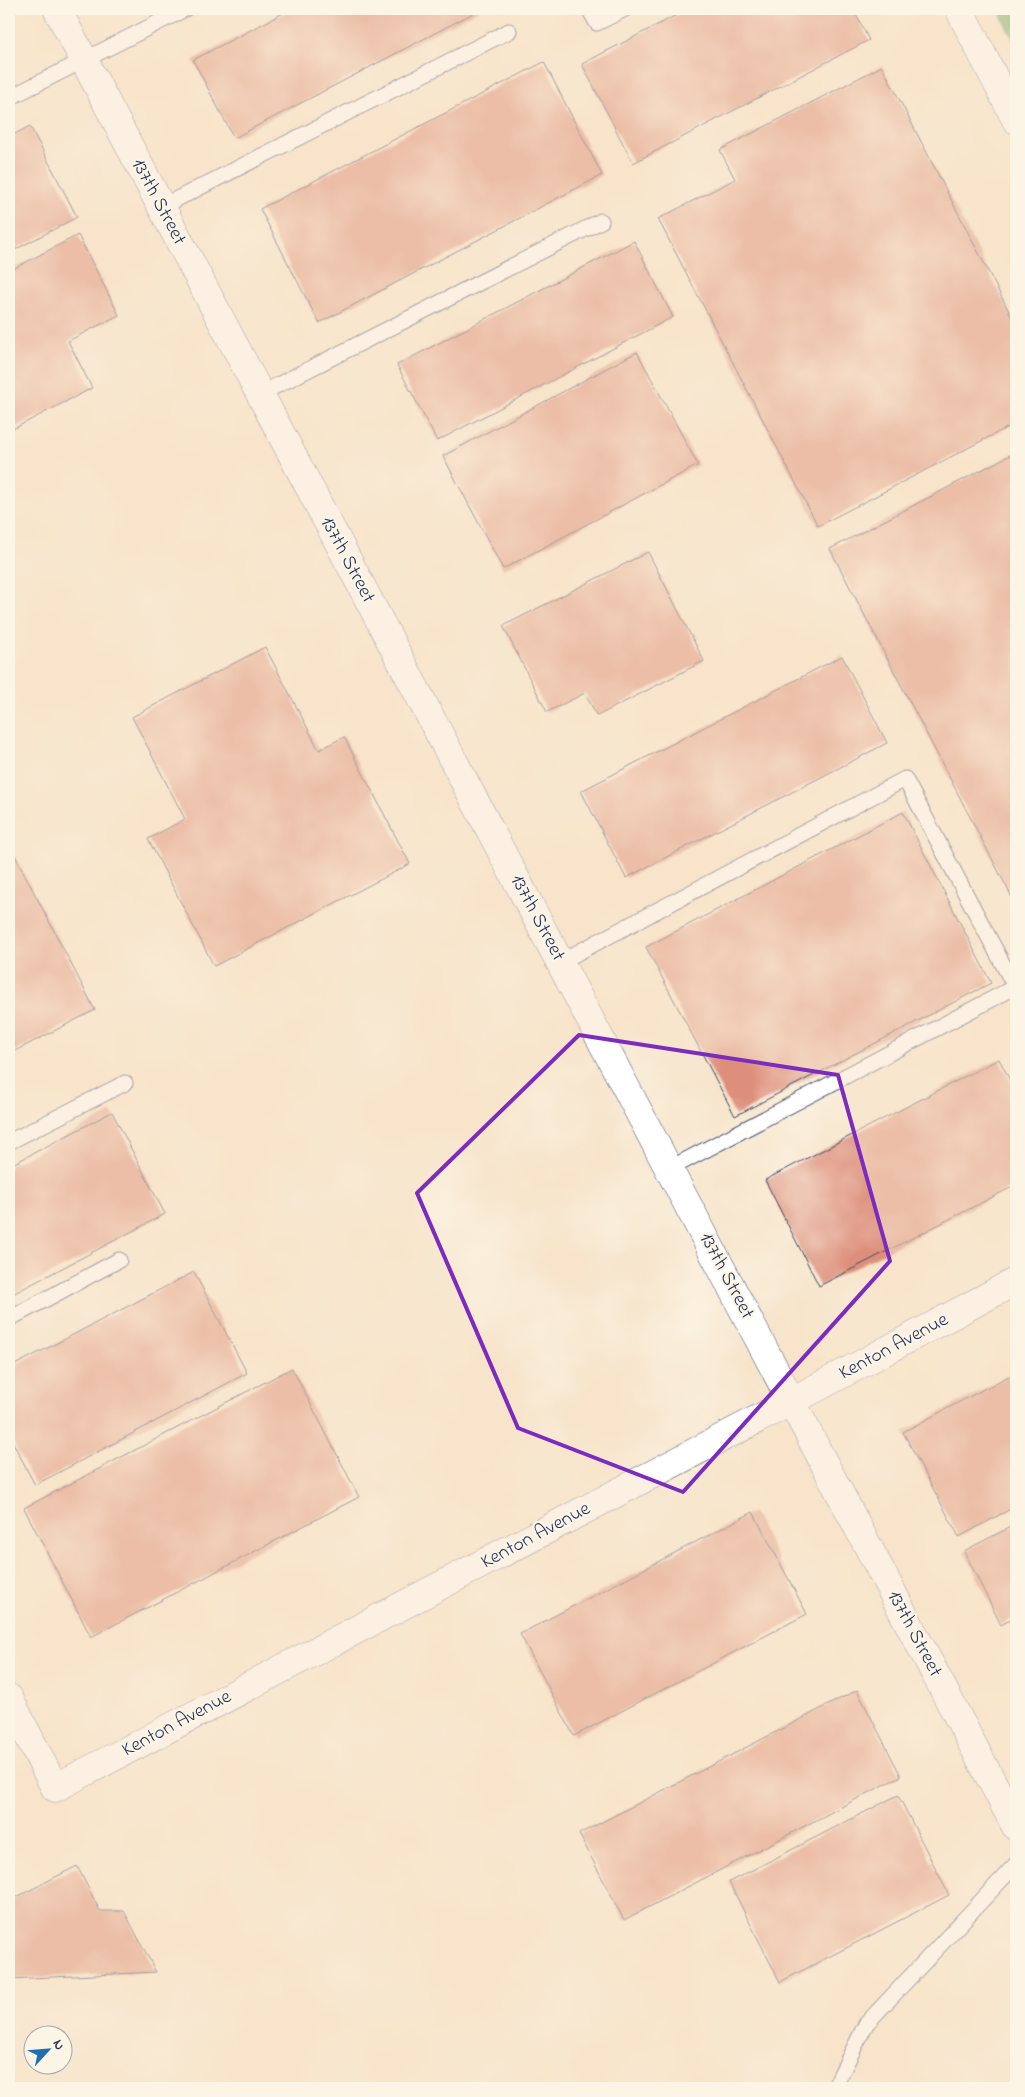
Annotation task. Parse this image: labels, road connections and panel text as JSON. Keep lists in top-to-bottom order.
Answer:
{
  "streets": {
    "street": ["137th Street", "Kenton Avenue"]
  },
  "crossings": [
    ["137th Street", "Kenton Avenue"]
  ],
  "north": "top right"
}
